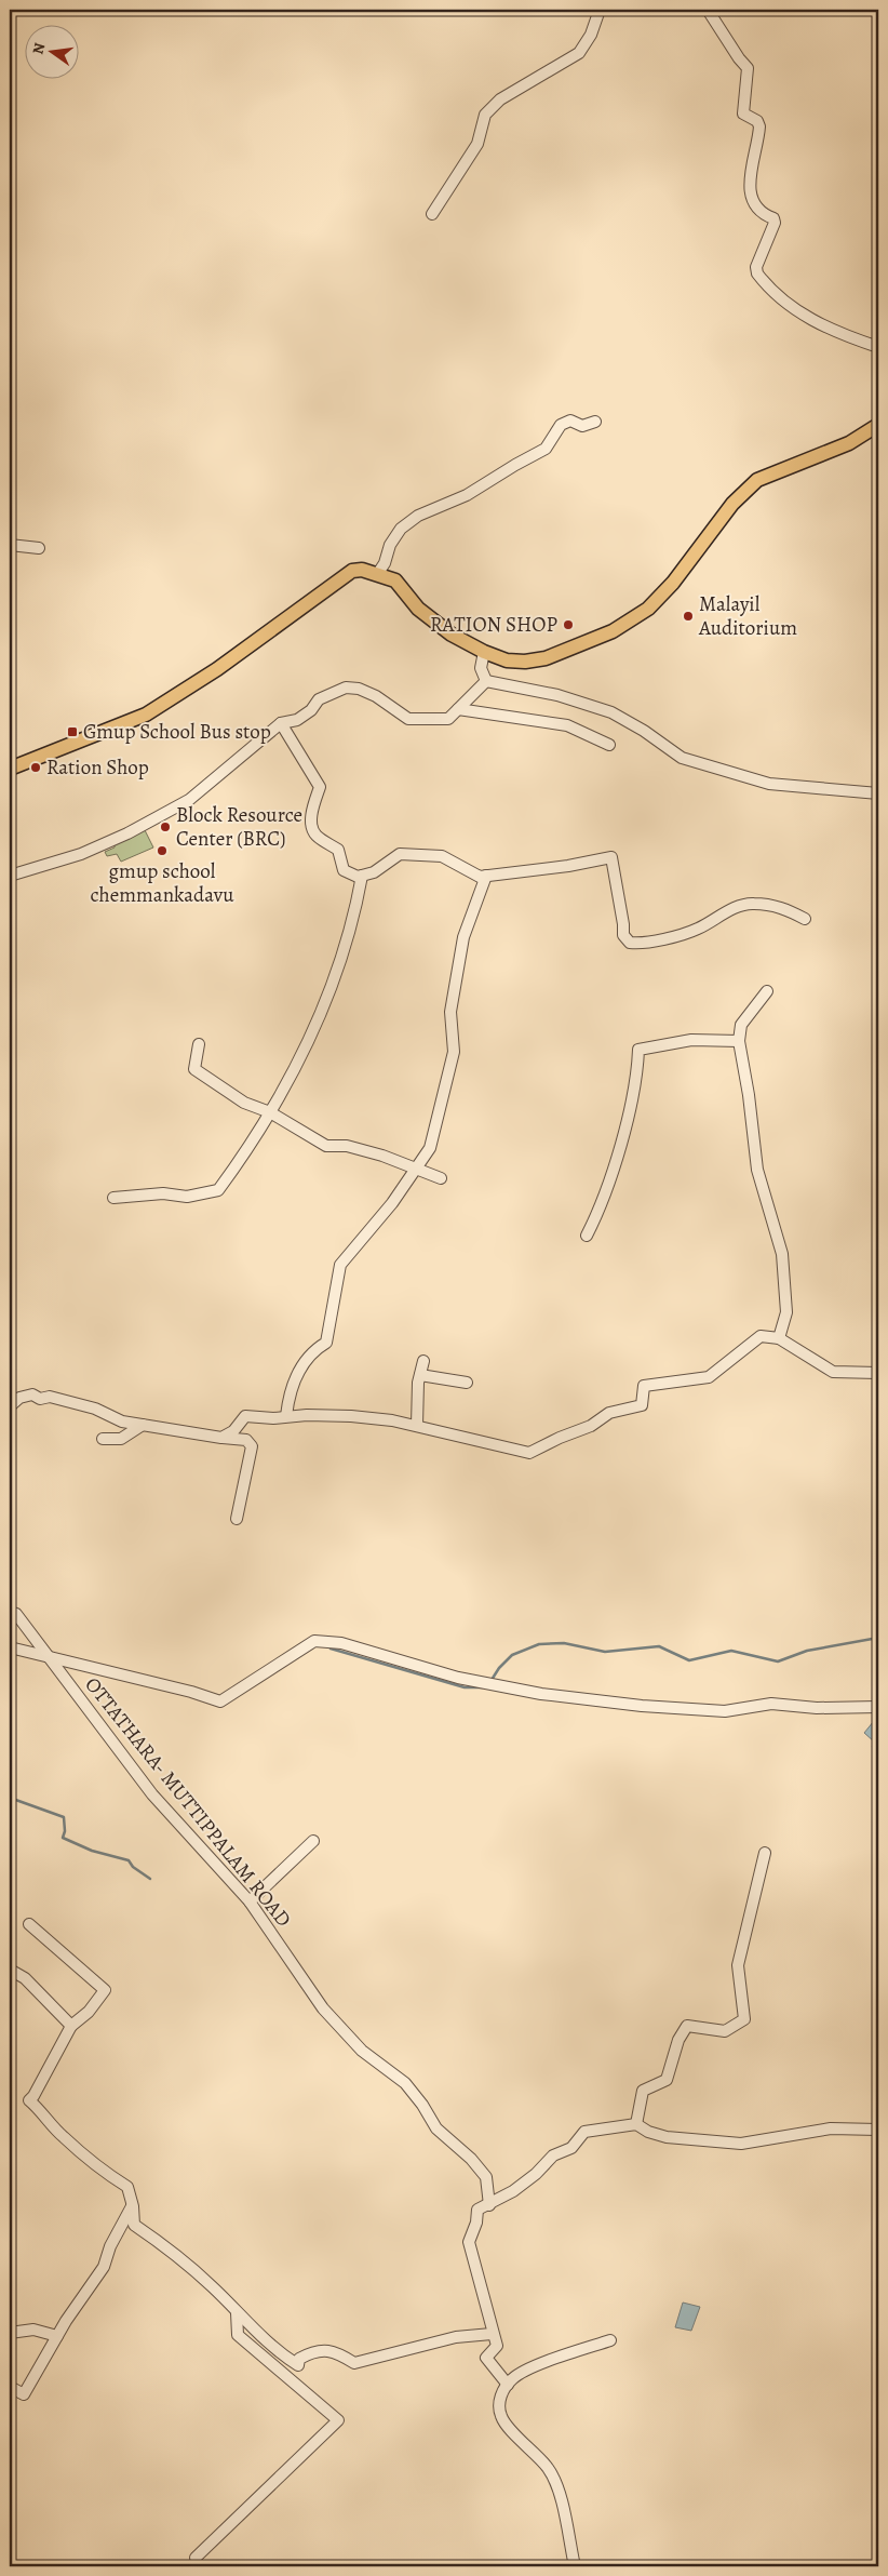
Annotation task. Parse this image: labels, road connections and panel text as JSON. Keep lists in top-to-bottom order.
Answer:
{
  "streets": {
    "street": ["OTTATHARA- MUTTIPPALAM ROAD"]
  },
  "places": {
    "other": [
      "Malayil Auditorium",
      "RATION SHOP",
      "Ration Shop",
      "Block Resource Center (BRC)",
      "gmup school chemmankadavu"
    ],
    "transit": ["Gmup School Bus stop"]
  },
  "north": "left"
}
